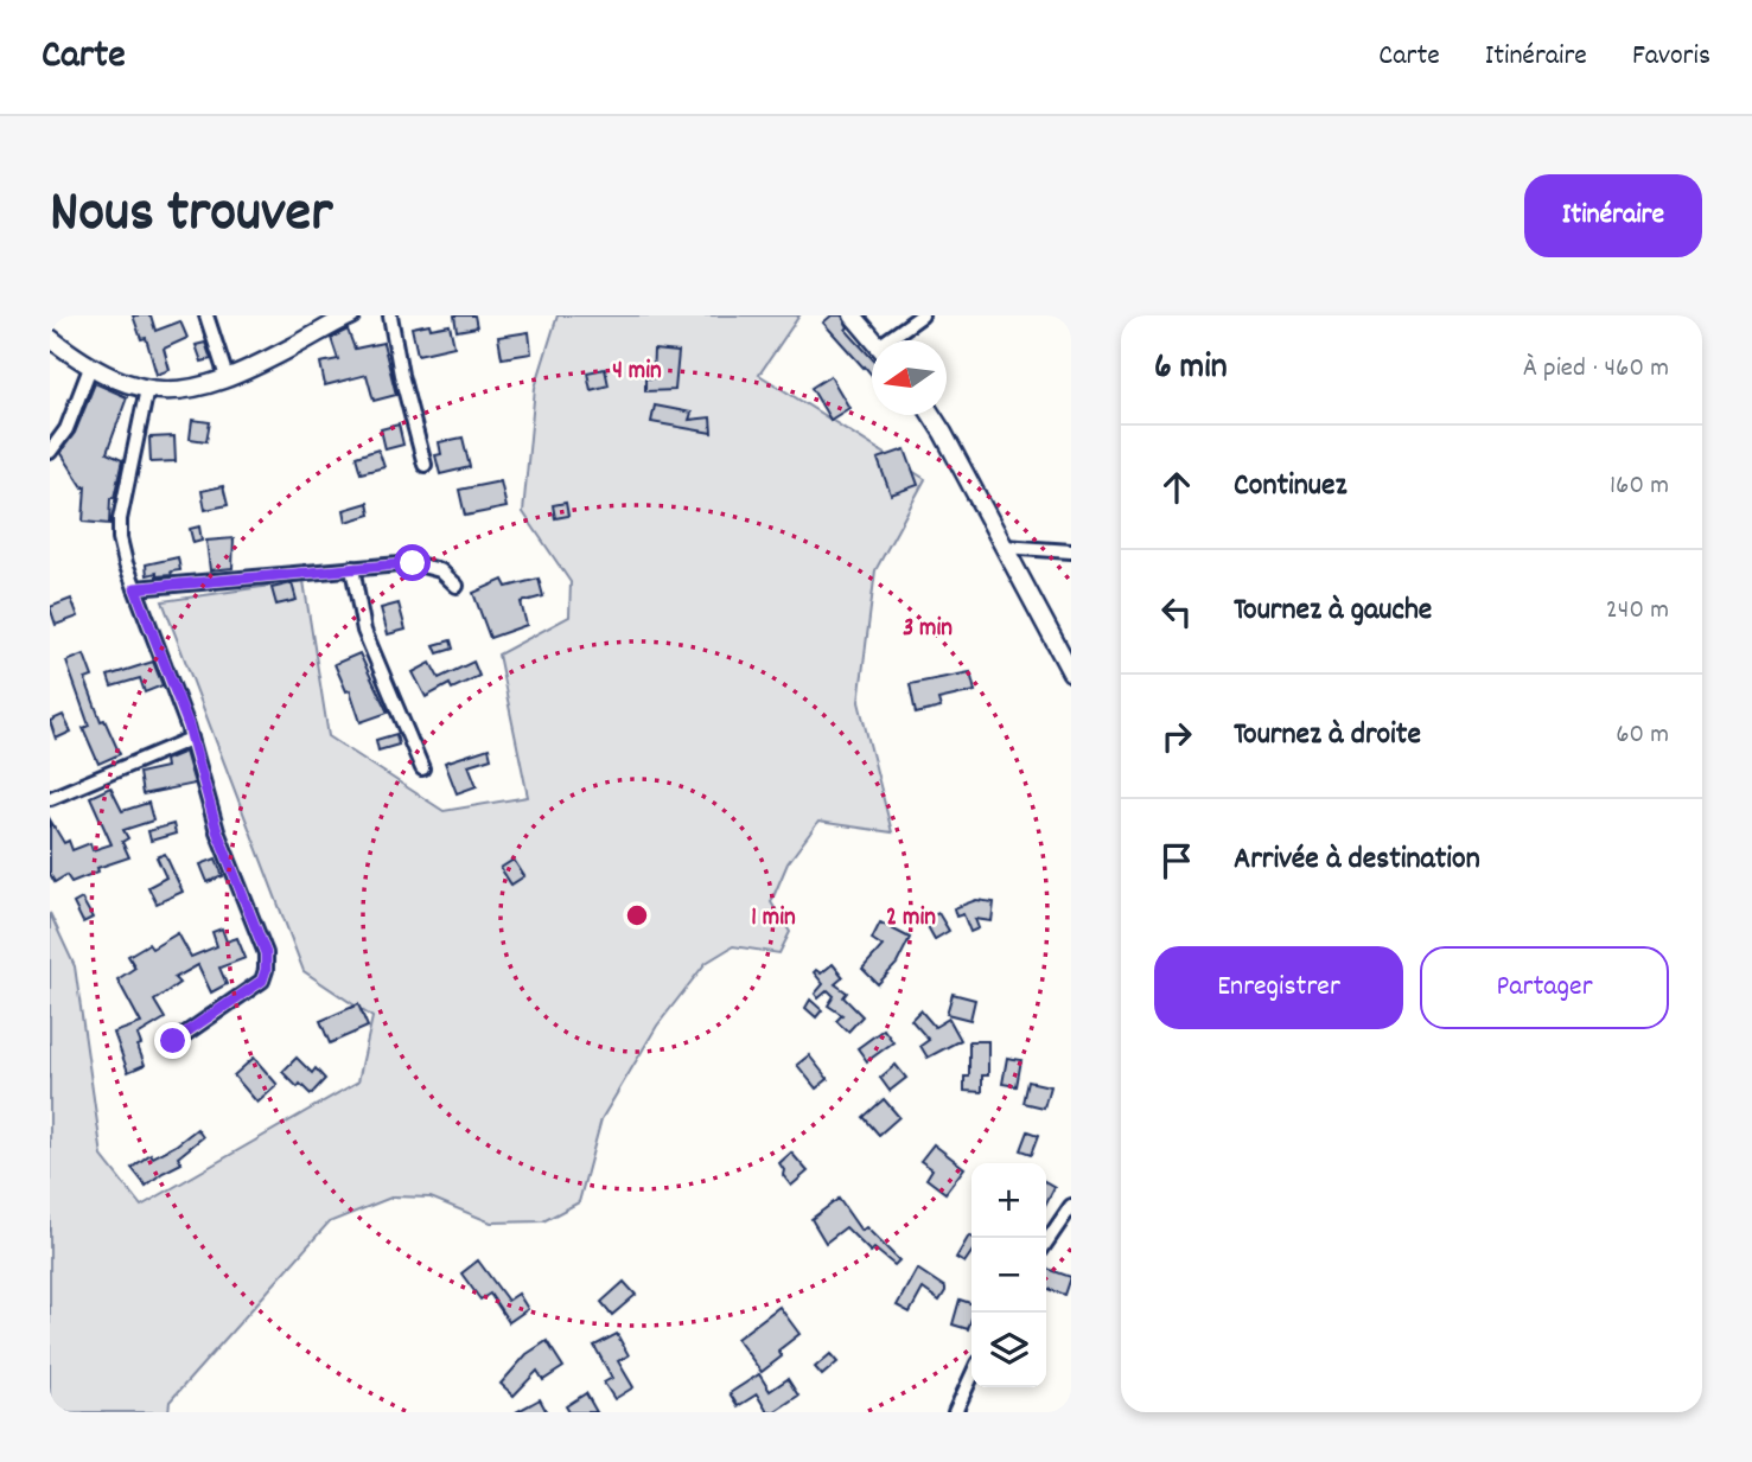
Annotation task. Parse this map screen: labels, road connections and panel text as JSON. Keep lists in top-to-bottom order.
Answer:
{
  "north": "left",
  "page": {
    "header": "Carte",
    "nav": ["Carte", "Itinéraire", "Favoris"],
    "title": "Nous trouver",
    "buttons": [
      "Itinéraire",
      ["Enregistrer", "Partager"]
    ],
    "heading": ["6 min", "À pied · 460 m"],
    "list": [
      ["Continuez", "160 m"],
      ["Tournez à gauche", "240 m"],
      ["Tournez à droite", "60 m"],
      "Arrivée à destination"
    ],
    "map_buttons": ["+", "−"]
  },
  "rings": [
    "4 min",
    "3 min",
    "1 min",
    "2 min"
  ]
}
